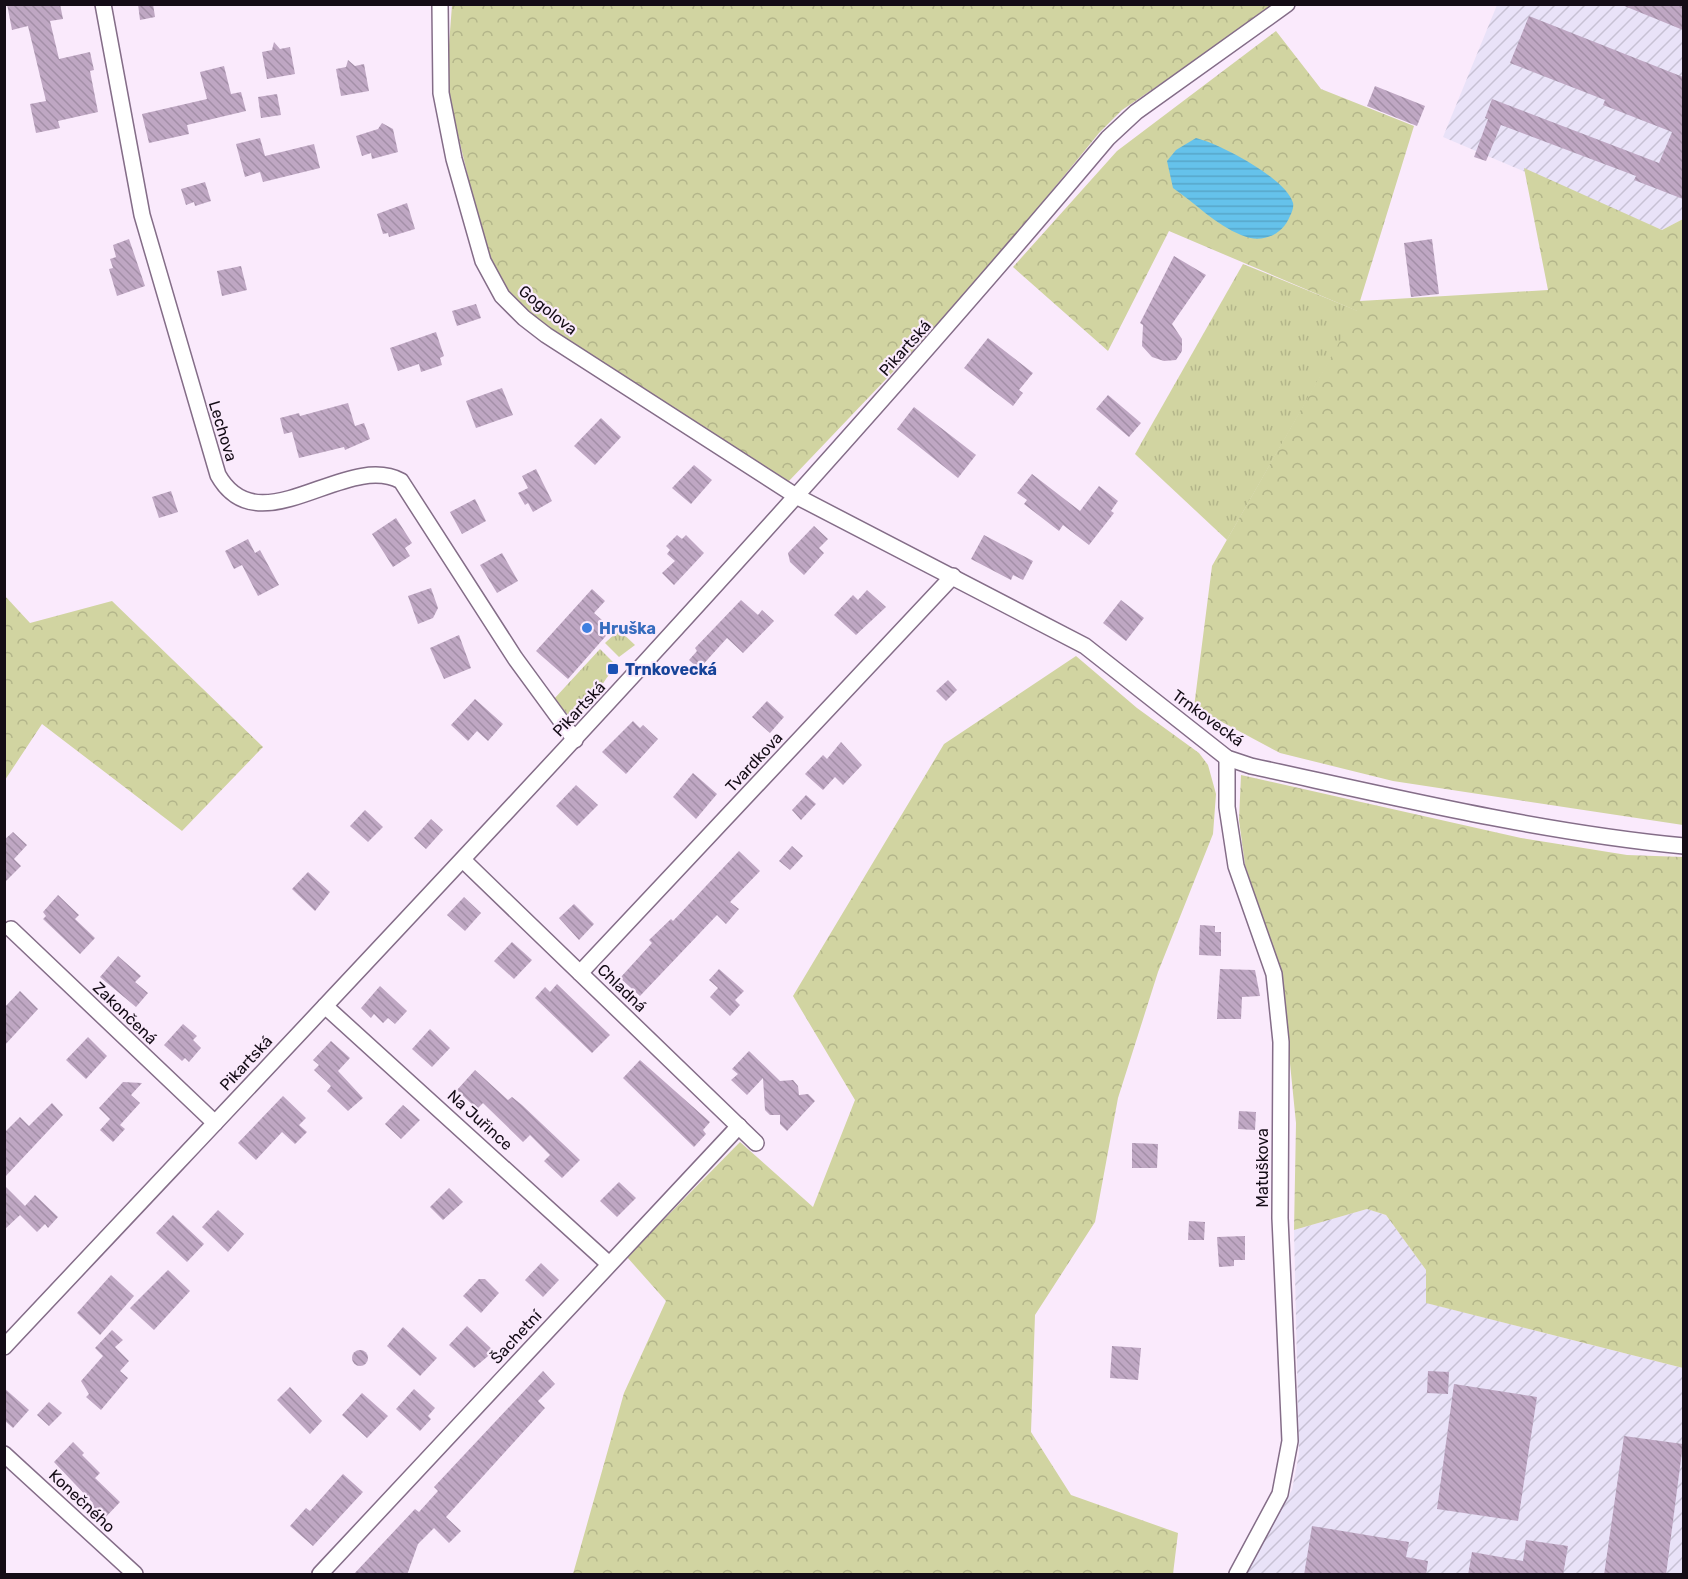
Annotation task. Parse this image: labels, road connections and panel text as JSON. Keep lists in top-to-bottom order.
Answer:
{
  "streets": {
    "street": [
      "Gogolova",
      "Pikartská",
      "Lechova",
      "Trnkovecká",
      "Tvardkova",
      "Chladná",
      "Zakončená",
      "Na Juřince",
      "Matuškova",
      "Šachetní",
      "Konečného"
    ]
  },
  "crossings": [
    ["Gogolova", "Pikartská"],
    ["Gogolova", "Trnkovecká"],
    ["Pikartská", "Lechova"],
    ["Pikartská", "Trnkovecká"],
    ["Pikartská", "Chladná"],
    ["Pikartská", "Zakončená"],
    ["Pikartská", "Na Juřince"],
    ["Trnkovecká", "Tvardkova"],
    ["Trnkovecká", "Matuškova"],
    ["Tvardkova", "Chladná"],
    ["Chladná", "Šachetní"],
    ["Na Juřince", "Šachetní"]
  ],
  "places": {
    "other": ["Hruška"],
    "transit": ["Trnkovecká"]
  }
}
